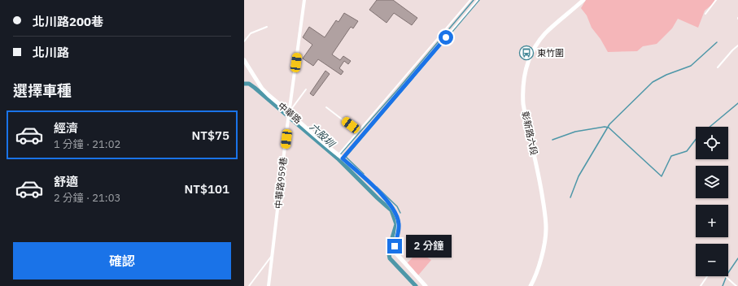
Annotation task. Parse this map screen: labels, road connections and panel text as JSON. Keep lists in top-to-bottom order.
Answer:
{
  "streets": {
    "street": ["中華路", "彰新路六段", "中華路959巷"]
  },
  "crossings": [
    ["中華路", "中華路959巷"]
  ],
  "water": ["六股圳"],
  "places": {
    "bus stop": ["東竹圍"]
  },
  "page": {
    "banner": ["北川路200巷", "北川路"],
    "heading": "選擇車種",
    "list": [
      {
        "name": "經濟",
        "note": "1 分鐘 · 21:02",
        "value": "NT$75"
      },
      {
        "name": "舒適",
        "note": "2 分鐘 · 21:03",
        "value": "NT$101"
      }
    ],
    "map_buttons": ["+", "−"],
    "bubble": "2 分鐘",
    "buttons": "確認"
  }
}
